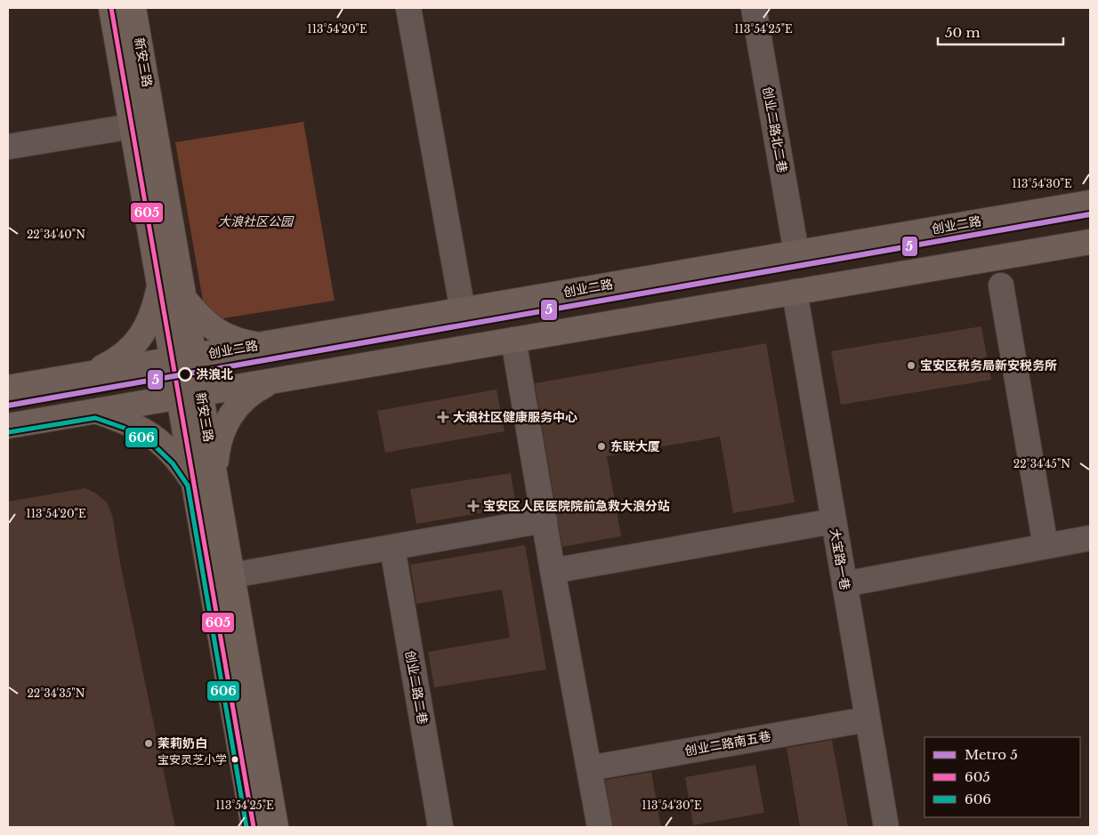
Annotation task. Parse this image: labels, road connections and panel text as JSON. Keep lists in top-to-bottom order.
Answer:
{
  "streets": {
    "main road": ["新安三路", "创业二路"],
    "street": [
      "创业二路北二巷",
      "大宝路一巷",
      "创业二路二巷",
      "创业二路南五巷"
    ]
  },
  "crossings": [
    ["新安三路", "创业二路"],
    ["创业二路北二巷", "创业二路"],
    ["大宝路一巷", "创业二路南五巷"]
  ],
  "parks": ["大浪社区公园"],
  "places": {
    "other": [
      "宝安区税务局新安税务所",
      "洪浪北",
      "东联大厦",
      "茉莉奶白",
      "宝安灵芝小学"
    ],
    "health": ["大浪社区健康服务中心", "宝安区人民医院院前急救大浪分站"]
  },
  "lines": ["transit line 605", "metro line 5", "transit line 606"],
  "legend": ["Metro 5", "605", "606"],
  "scale_bar": "50 m",
  "coordinates": [
    "113°54'20\"E",
    "113°54'25\"E",
    "113°54'30\"E",
    "22°34'40\"N",
    "22°34'45\"N",
    "22°34'35\"N"
  ]
}
